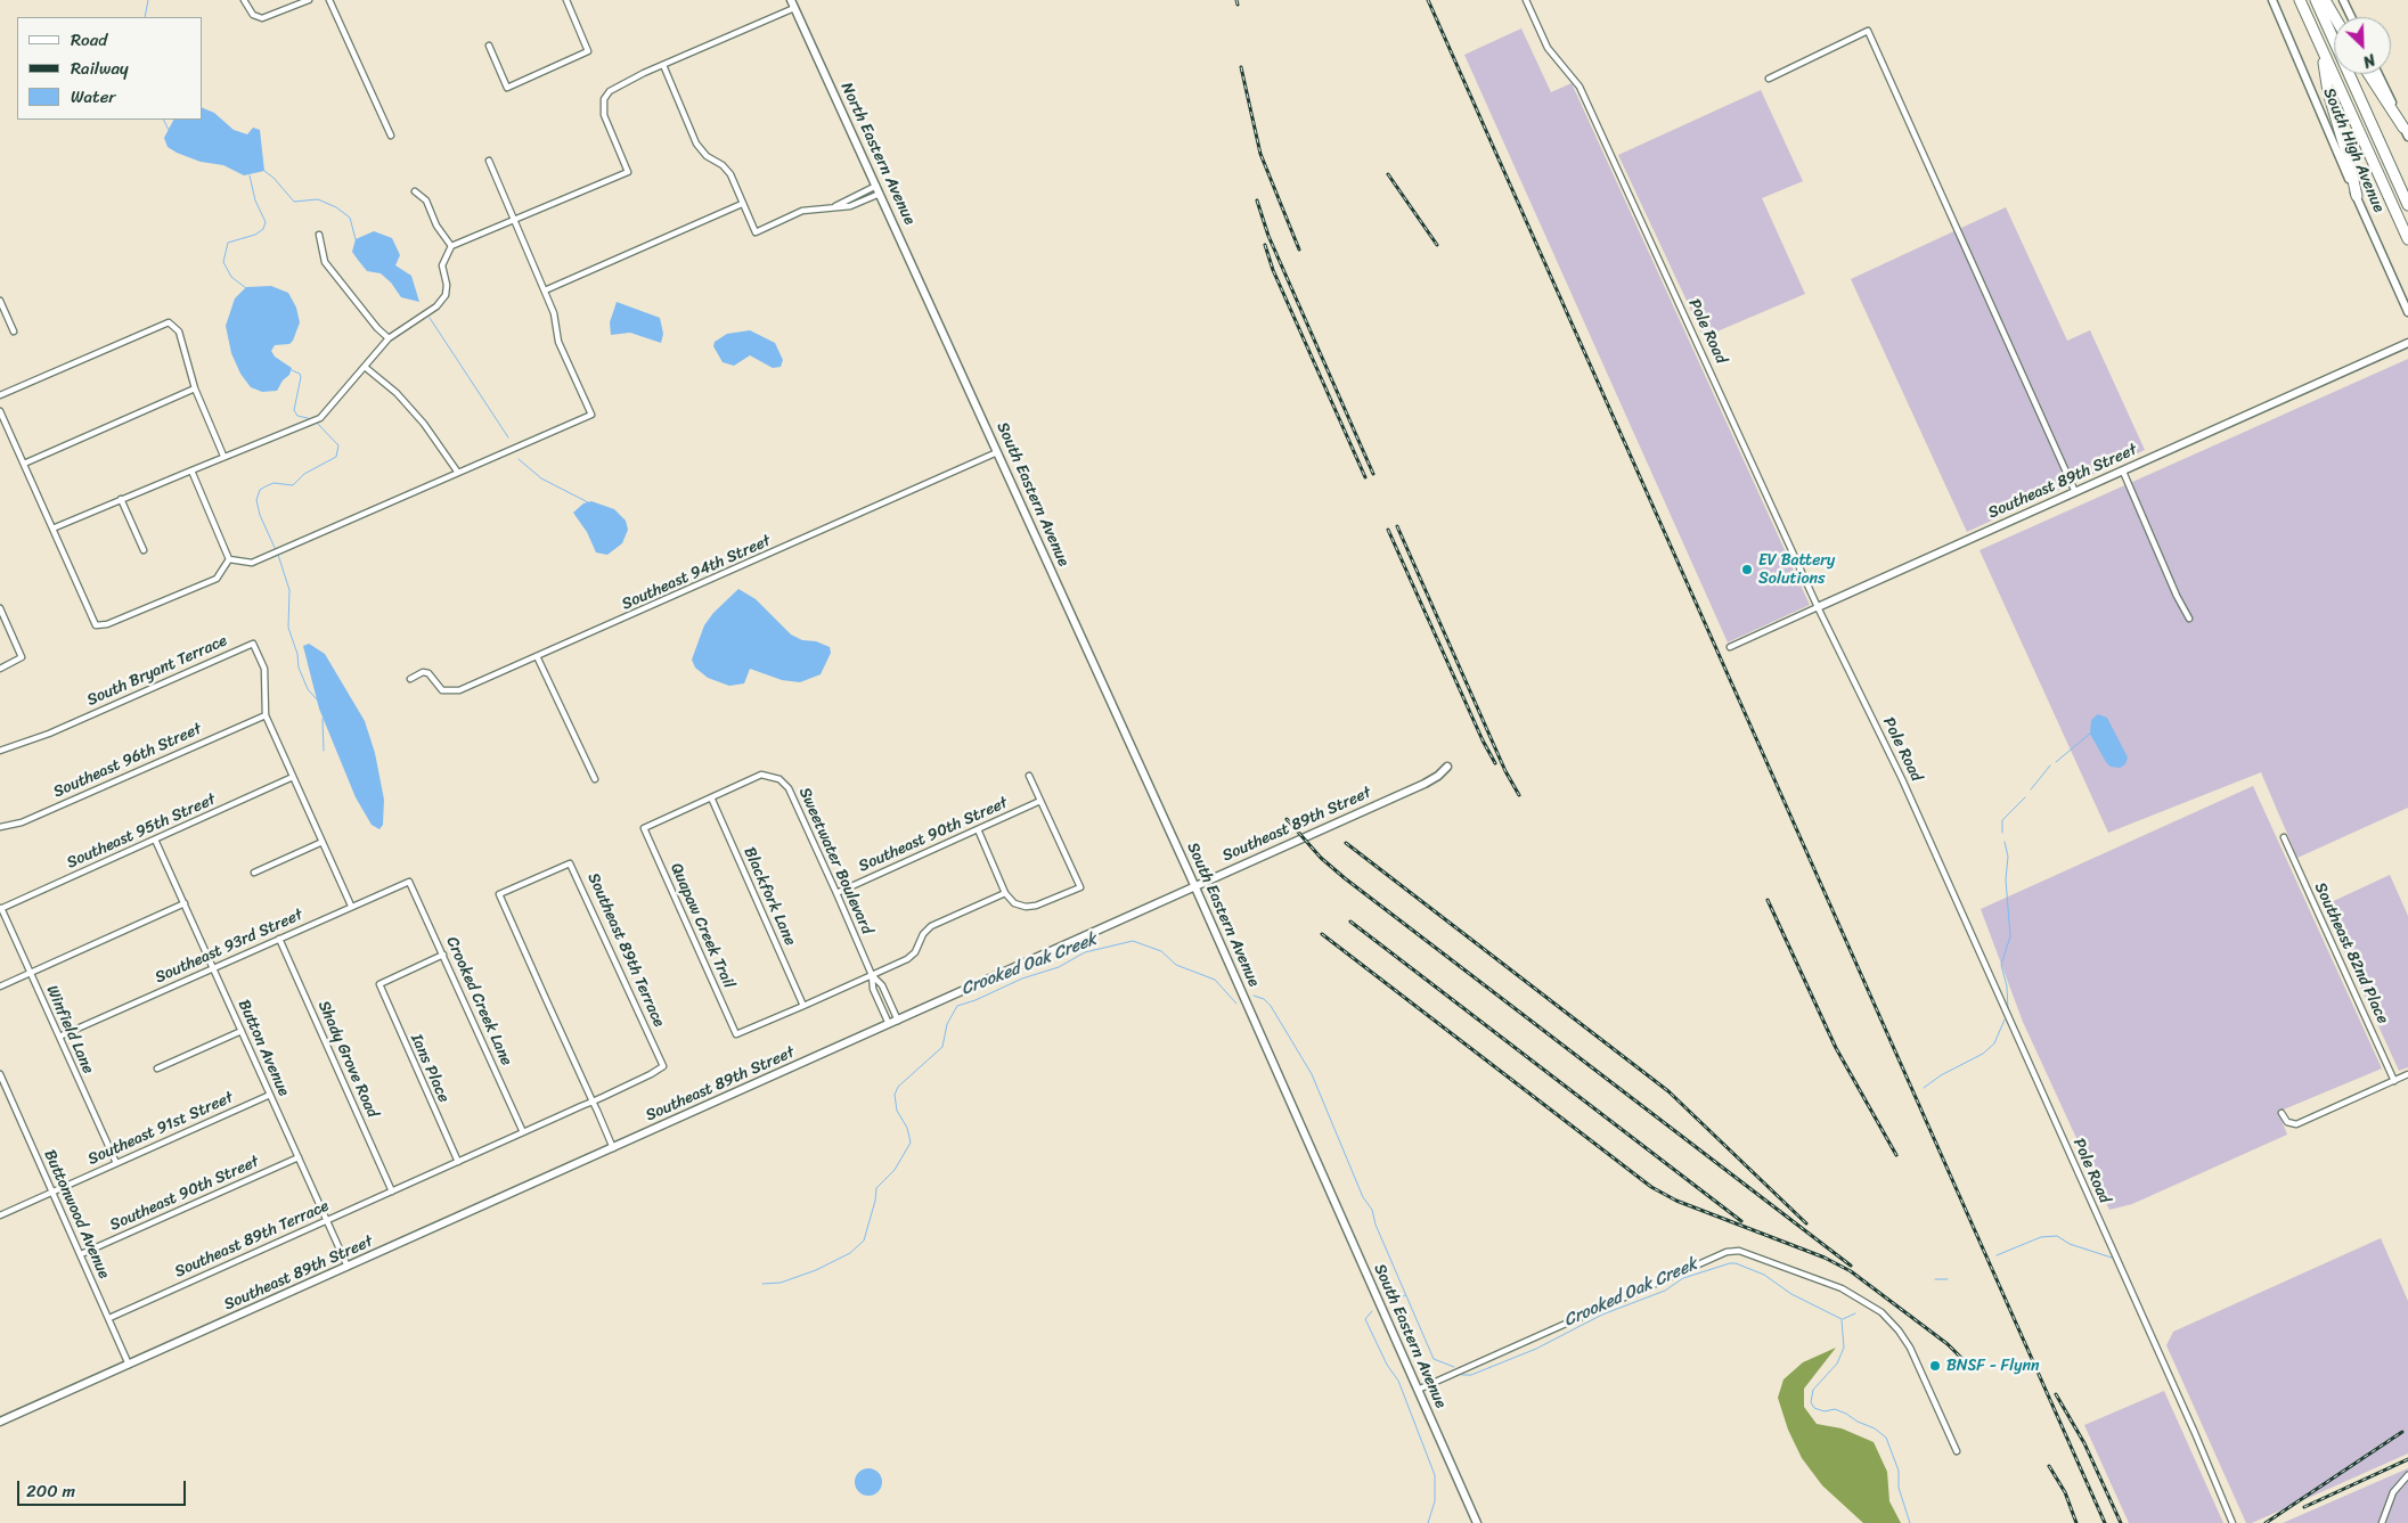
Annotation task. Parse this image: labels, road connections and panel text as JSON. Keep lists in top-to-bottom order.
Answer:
{
  "streets": {
    "street": [
      "South High Avenue",
      "North Eastern Avenue",
      "Pole Road",
      "Southeast 89th Street",
      "South Eastern Avenue",
      "Southeast 94th Street",
      "South Bryant Terrace",
      "Southeast 96th Street",
      "Southeast 95th Street",
      "Southeast 90th Street",
      "Sweetwater Boulevard",
      "Blackfork Lane",
      "Quapaw Creek Trail",
      "Southeast 93rd Street",
      "Southeast 89th Terrace",
      "Southeast 82nd Place",
      "Crooked Creek Lane",
      "Winfield Lane",
      "Button Avenue",
      "Shady Grove Road",
      "Ians Place",
      "Southeast 91st Street",
      "Buttonwood Avenue"
    ]
  },
  "crossings": [
    ["North Eastern Avenue", "South Eastern Avenue"],
    ["Pole Road", "Southeast 89th Street"],
    ["Southeast 89th Street", "South Eastern Avenue"],
    ["Southeast 89th Street", "Sweetwater Boulevard"],
    ["Southeast 89th Street", "Southeast 89th Terrace"],
    ["Southeast 89th Street", "Button Avenue"],
    ["Southeast 89th Street", "Buttonwood Avenue"],
    ["South Eastern Avenue", "Southeast 94th Street"],
    ["South Bryant Terrace", "Southeast 96th Street"],
    ["South Bryant Terrace", "Southeast 95th Street"],
    ["South Bryant Terrace", "Southeast 93rd Street"],
    ["Southeast 95th Street", "Winfield Lane"],
    ["Southeast 95th Street", "Button Avenue"],
    ["Southeast 90th Street", "Sweetwater Boulevard"],
    ["Southeast 90th Street", "Button Avenue"],
    ["Southeast 90th Street", "Buttonwood Avenue"],
    ["Sweetwater Boulevard", "Blackfork Lane"],
    ["Sweetwater Boulevard", "Quapaw Creek Trail"],
    ["Blackfork Lane", "Quapaw Creek Trail"],
    ["Southeast 93rd Street", "Crooked Creek Lane"],
    ["Southeast 93rd Street", "Winfield Lane"],
    ["Southeast 93rd Street", "Button Avenue"],
    ["Southeast 93rd Street", "Shady Grove Road"],
    ["Southeast 89th Terrace", "Crooked Creek Lane"],
    ["Southeast 89th Terrace", "Button Avenue"],
    ["Southeast 89th Terrace", "Shady Grove Road"],
    ["Southeast 89th Terrace", "Ians Place"],
    ["Southeast 89th Terrace", "Buttonwood Avenue"],
    ["Crooked Creek Lane", "Ians Place"],
    ["Winfield Lane", "Southeast 91st Street"],
    ["Button Avenue", "Southeast 91st Street"],
    ["Southeast 91st Street", "Buttonwood Avenue"]
  ],
  "water": ["Crooked Oak Creek"],
  "places": ["EV Battery Solutions", "BNSF - Flynn"],
  "legend": ["Road", "Railway", "Water"],
  "scale_bar": "200 m",
  "north": "bottom right"
}
